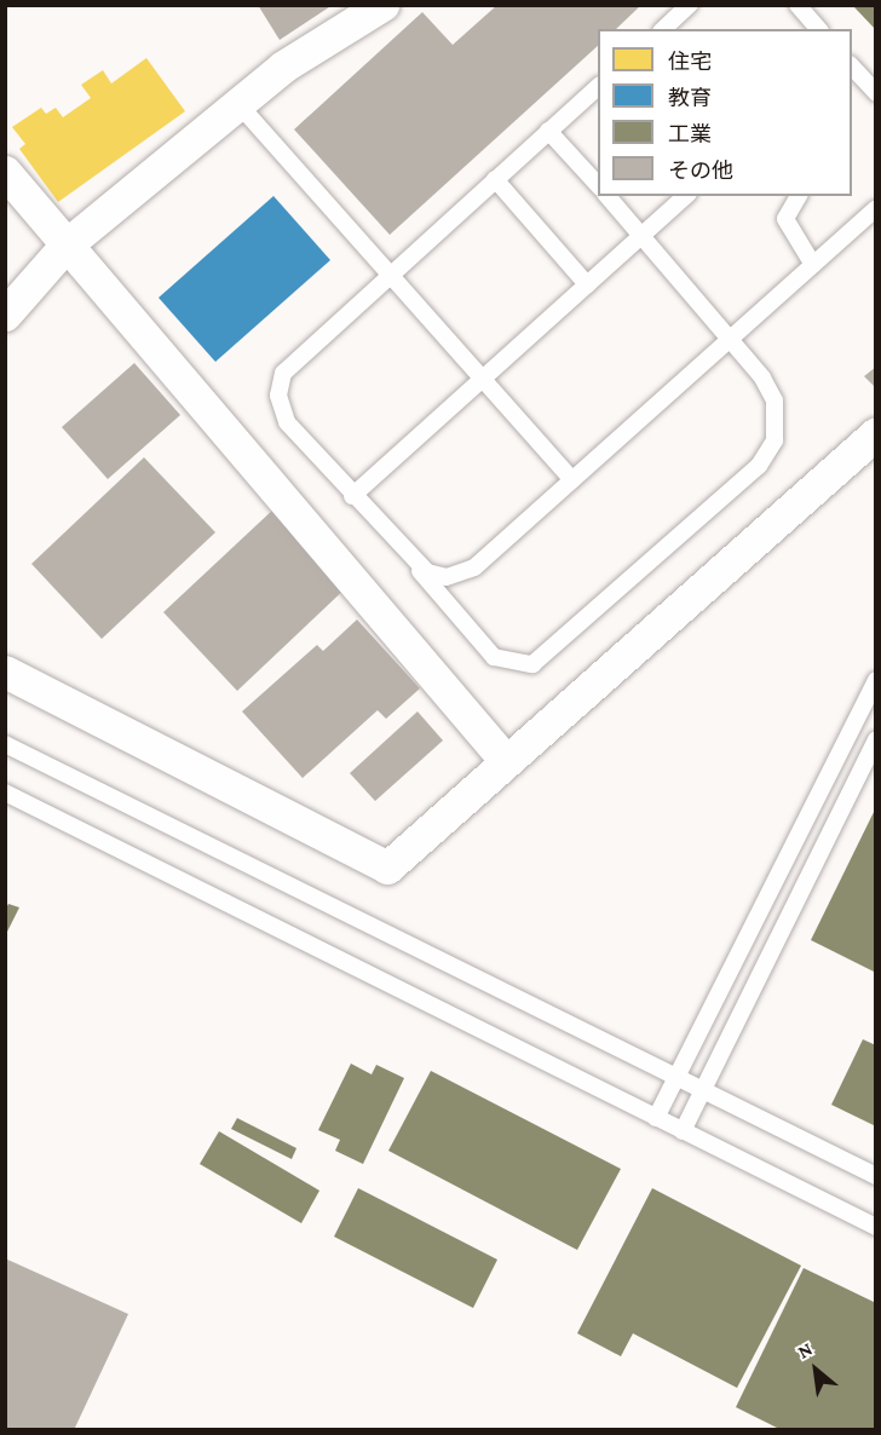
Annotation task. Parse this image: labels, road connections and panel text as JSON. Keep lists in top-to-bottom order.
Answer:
{
  "legend": [
    "住宅",
    "教育",
    "工業",
    "その他"
  ],
  "north": "top left"
}
